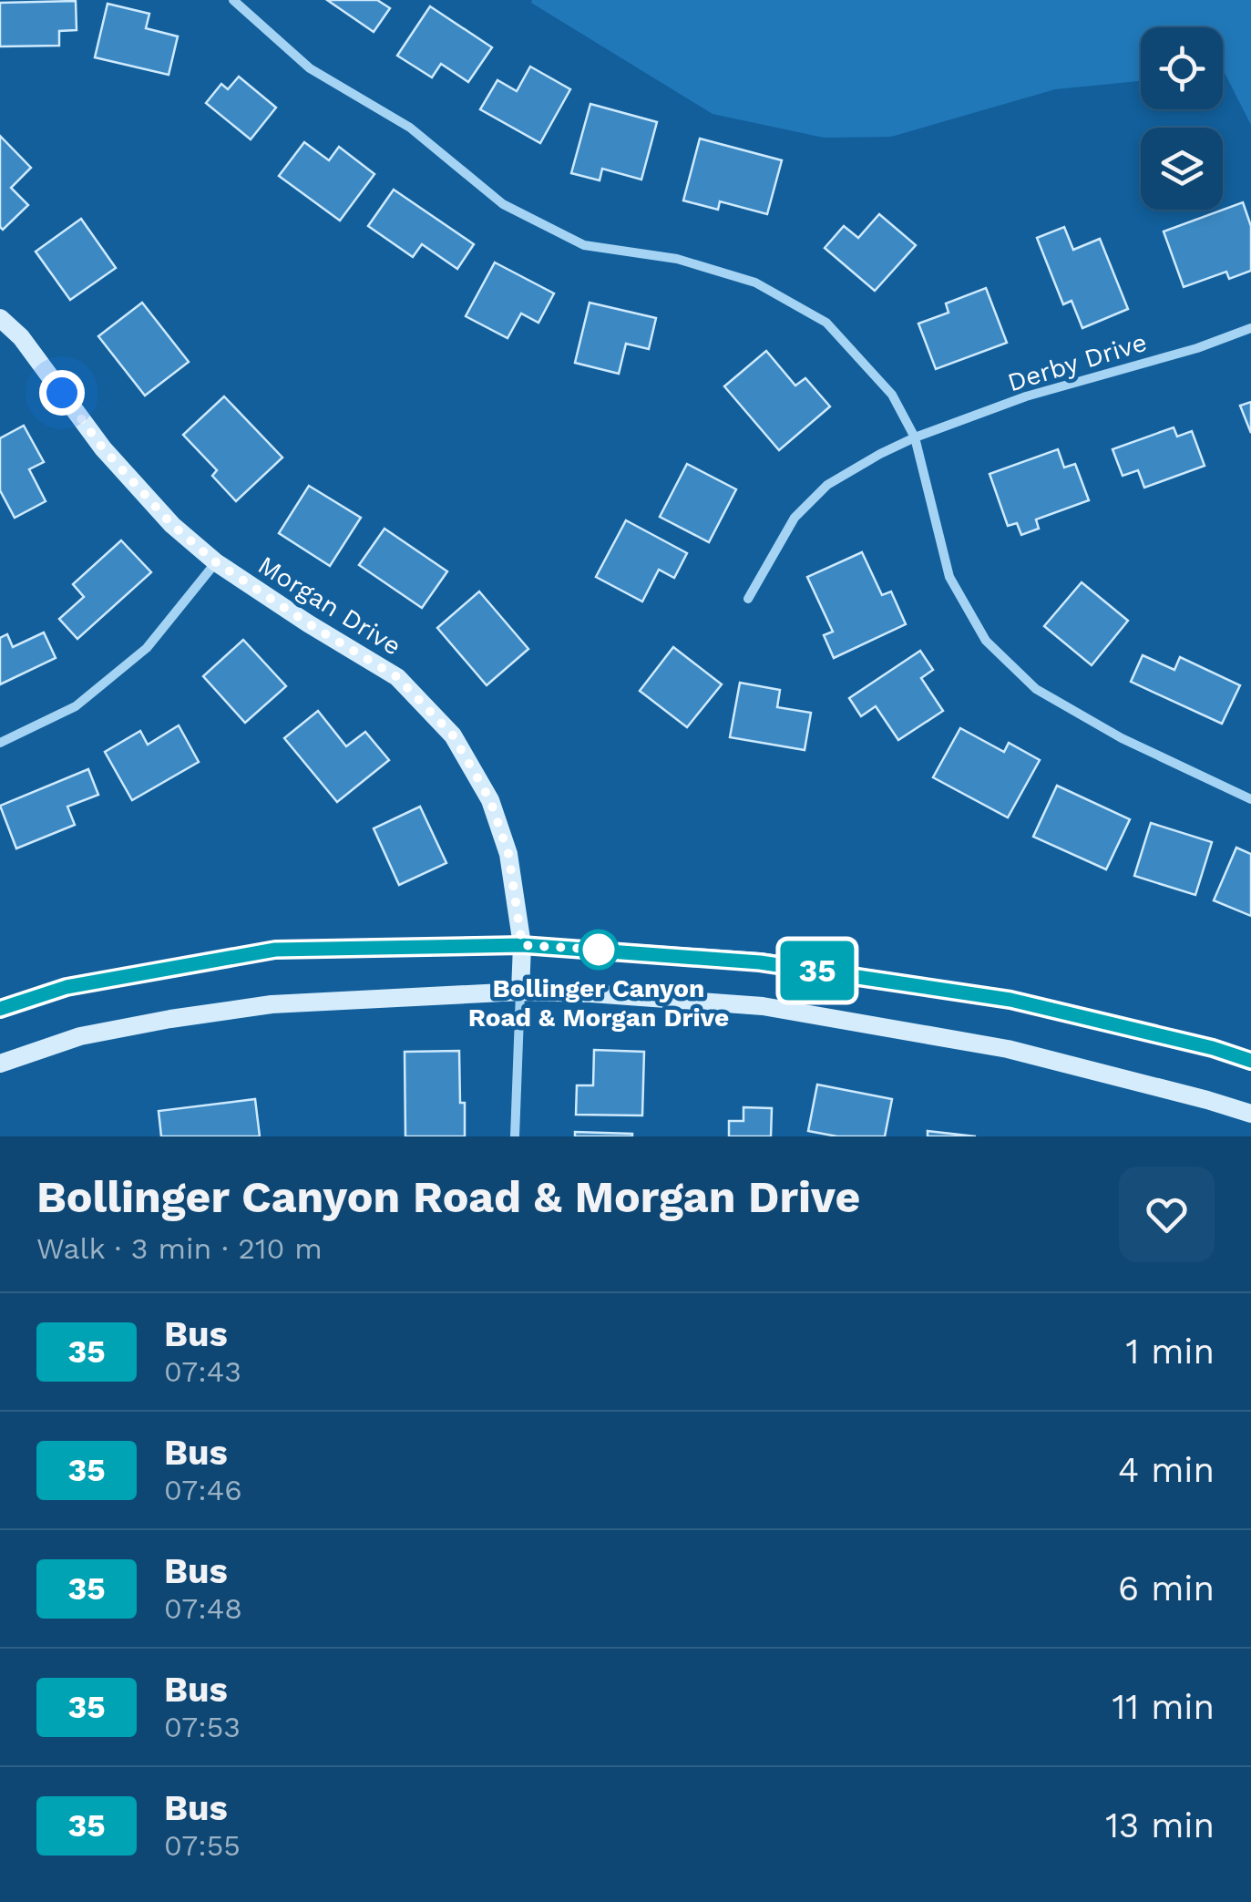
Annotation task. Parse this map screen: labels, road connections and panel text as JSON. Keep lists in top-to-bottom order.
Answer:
{
  "streets": {
    "main road": ["Morgan Drive"],
    "street": ["Derby Drive"]
  },
  "places": ["Bollinger Canyon Road & Morgan Drive"],
  "lines": ["bus line 35"],
  "page": {
    "on_map": "35",
    "heading": ["Bollinger Canyon Road & Morgan Drive", "Walk · 3 min · 210 m"],
    "list": [
      {
        "mark": "35",
        "name": "Bus",
        "note": "07:43",
        "value": "1 min"
      },
      {
        "mark": "35",
        "name": "Bus",
        "note": "07:46",
        "value": "4 min"
      },
      {
        "mark": "35",
        "name": "Bus",
        "note": "07:48",
        "value": "6 min"
      },
      {
        "mark": "35",
        "name": "Bus",
        "note": "07:53",
        "value": "11 min"
      },
      {
        "mark": "35",
        "name": "Bus",
        "note": "07:55",
        "value": "13 min"
      }
    ]
  }
}
